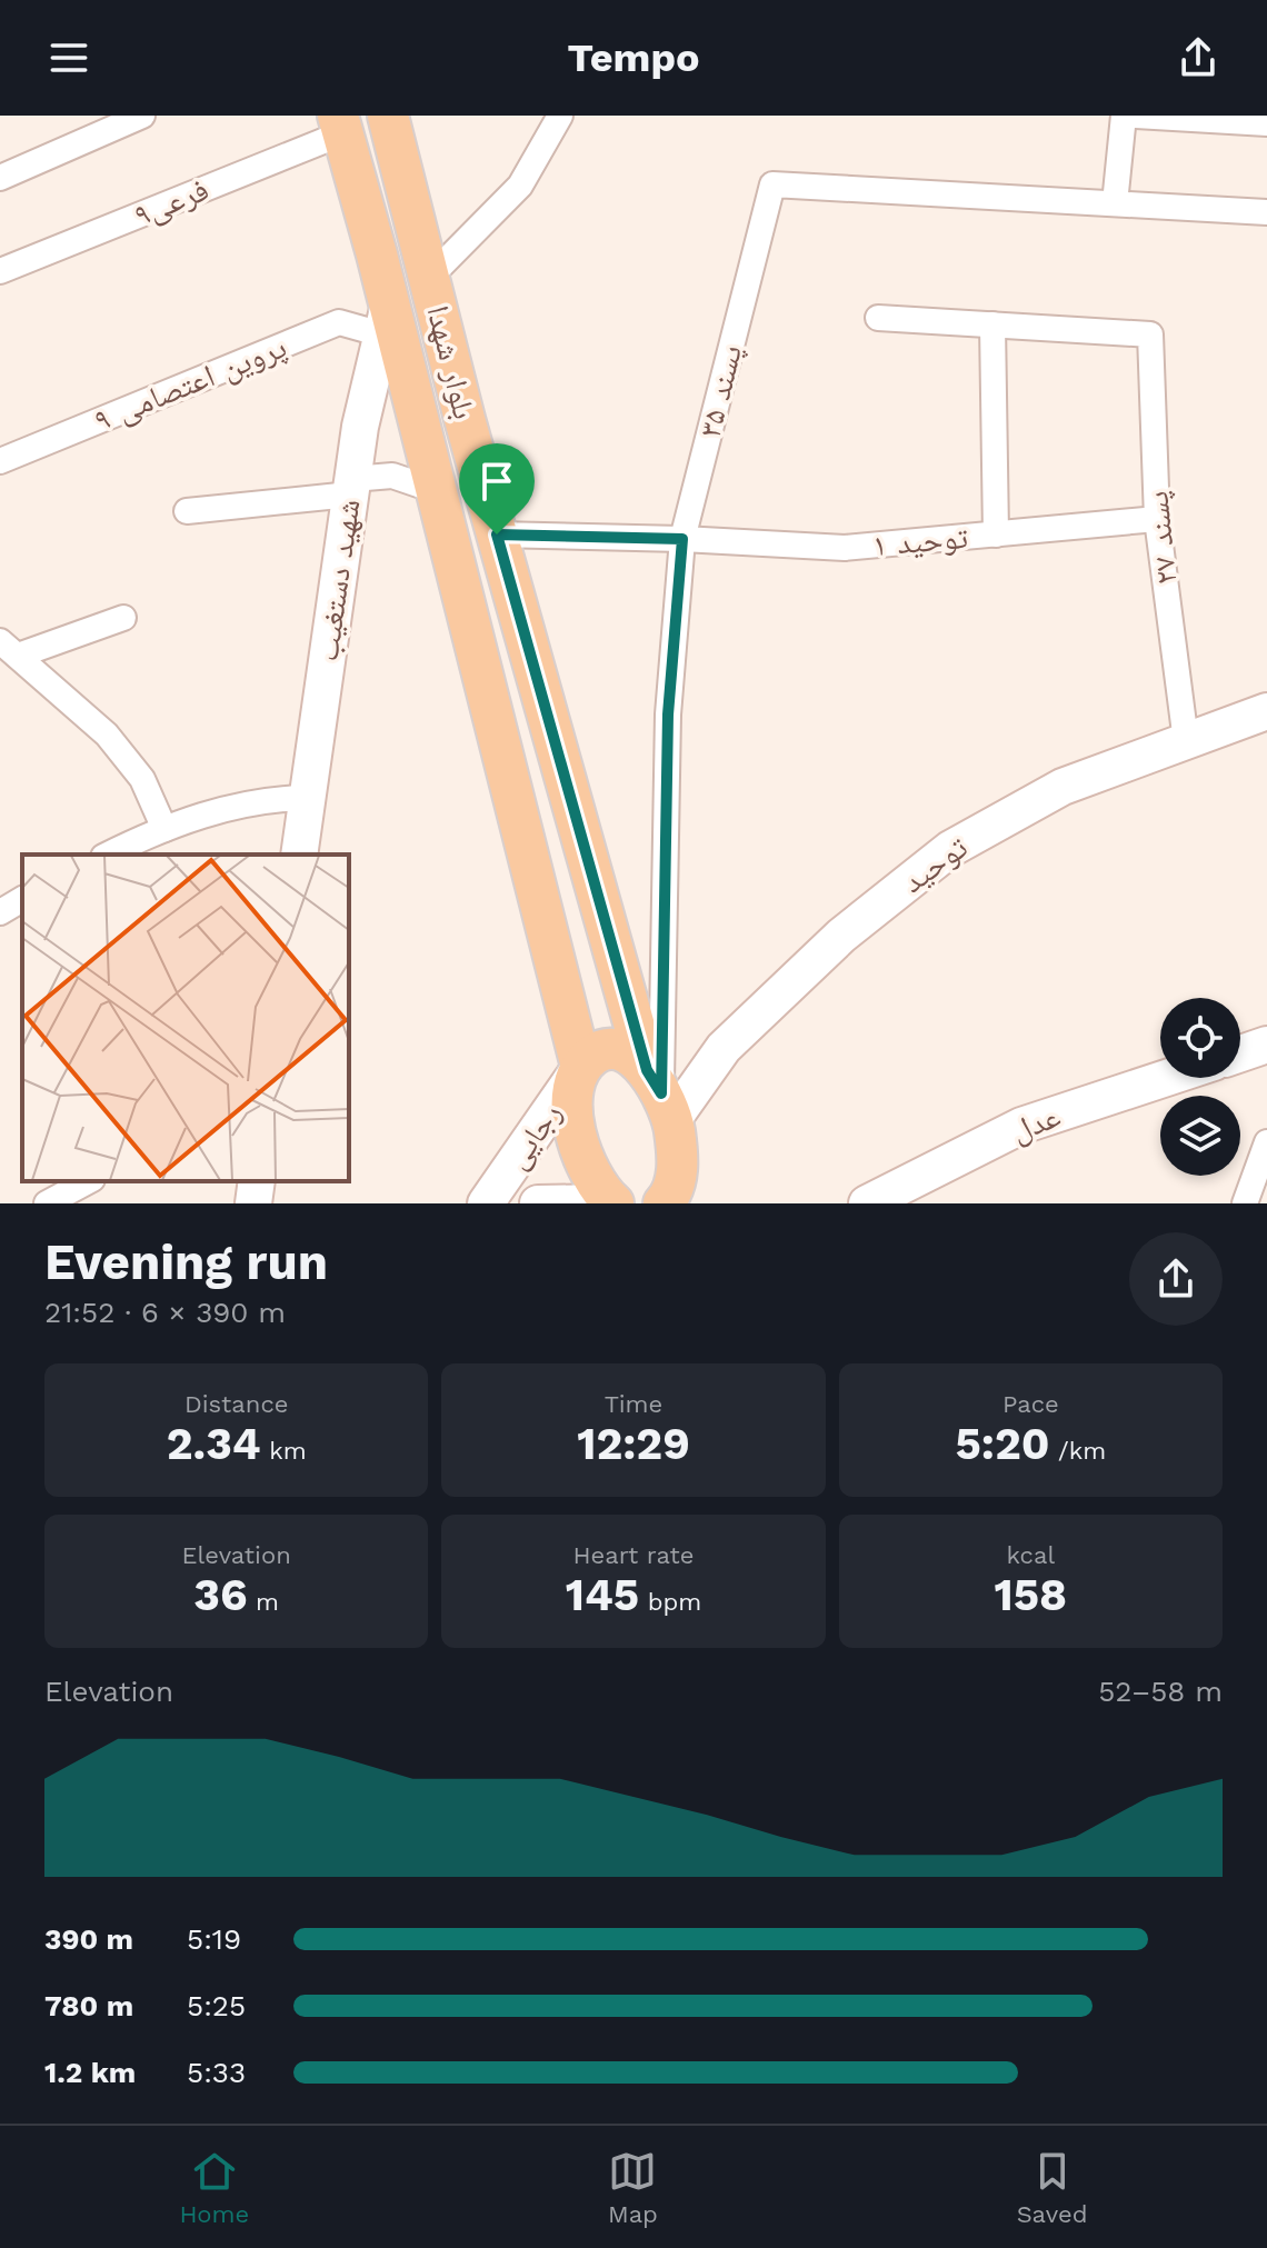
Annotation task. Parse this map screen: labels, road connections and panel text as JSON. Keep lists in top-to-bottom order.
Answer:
{
  "streets": {
    "main road": ["بلوار شهدا"],
    "street": [
      "فرعی۹",
      "پروین اعتصامی ۹",
      "پسند ۳۵",
      "پسند ۲۷",
      "توحید ۱",
      "شهید دستغیب",
      "توحید",
      "عدل",
      "رجایی"
    ]
  },
  "crossings": [
    ["فرعی۹", "بلوار شهدا"],
    ["بلوار شهدا", "پروین اعتصامی ۹"],
    ["بلوار شهدا", "پسند ۳۵"],
    ["بلوار شهدا", "توحید ۱"],
    ["بلوار شهدا", "شهید دستغیب"],
    ["بلوار شهدا", "توحید"],
    ["بلوار شهدا", "رجایی"],
    ["پروین اعتصامی ۹", "شهید دستغیب"],
    ["پسند ۳۵", "توحید ۱"],
    ["پسند ۳۵", "توحید"],
    ["پسند ۲۷", "توحید ۱"],
    ["پسند ۲۷", "توحید"]
  ],
  "page": {
    "header": "Tempo",
    "heading": ["Evening run", "21:52 · 6 × 390 m"],
    "stats": [
      ["Distance", "2.34 km"],
      ["Time", "12:29"],
      ["Pace", "5:20 /km"],
      ["Elevation", "36 m"],
      ["Heart rate", "145 bpm"],
      ["kcal", "158"]
    ],
    "chart": ["Elevation", "52–58 m"],
    "list": [
      {
        "name": "390 m",
        "note": "5:19"
      },
      {
        "name": "780 m",
        "note": "5:25"
      },
      {
        "name": "1.2 km",
        "note": "5:33"
      }
    ],
    "tabs": ["Home", "Map", "Saved"]
  }
}
